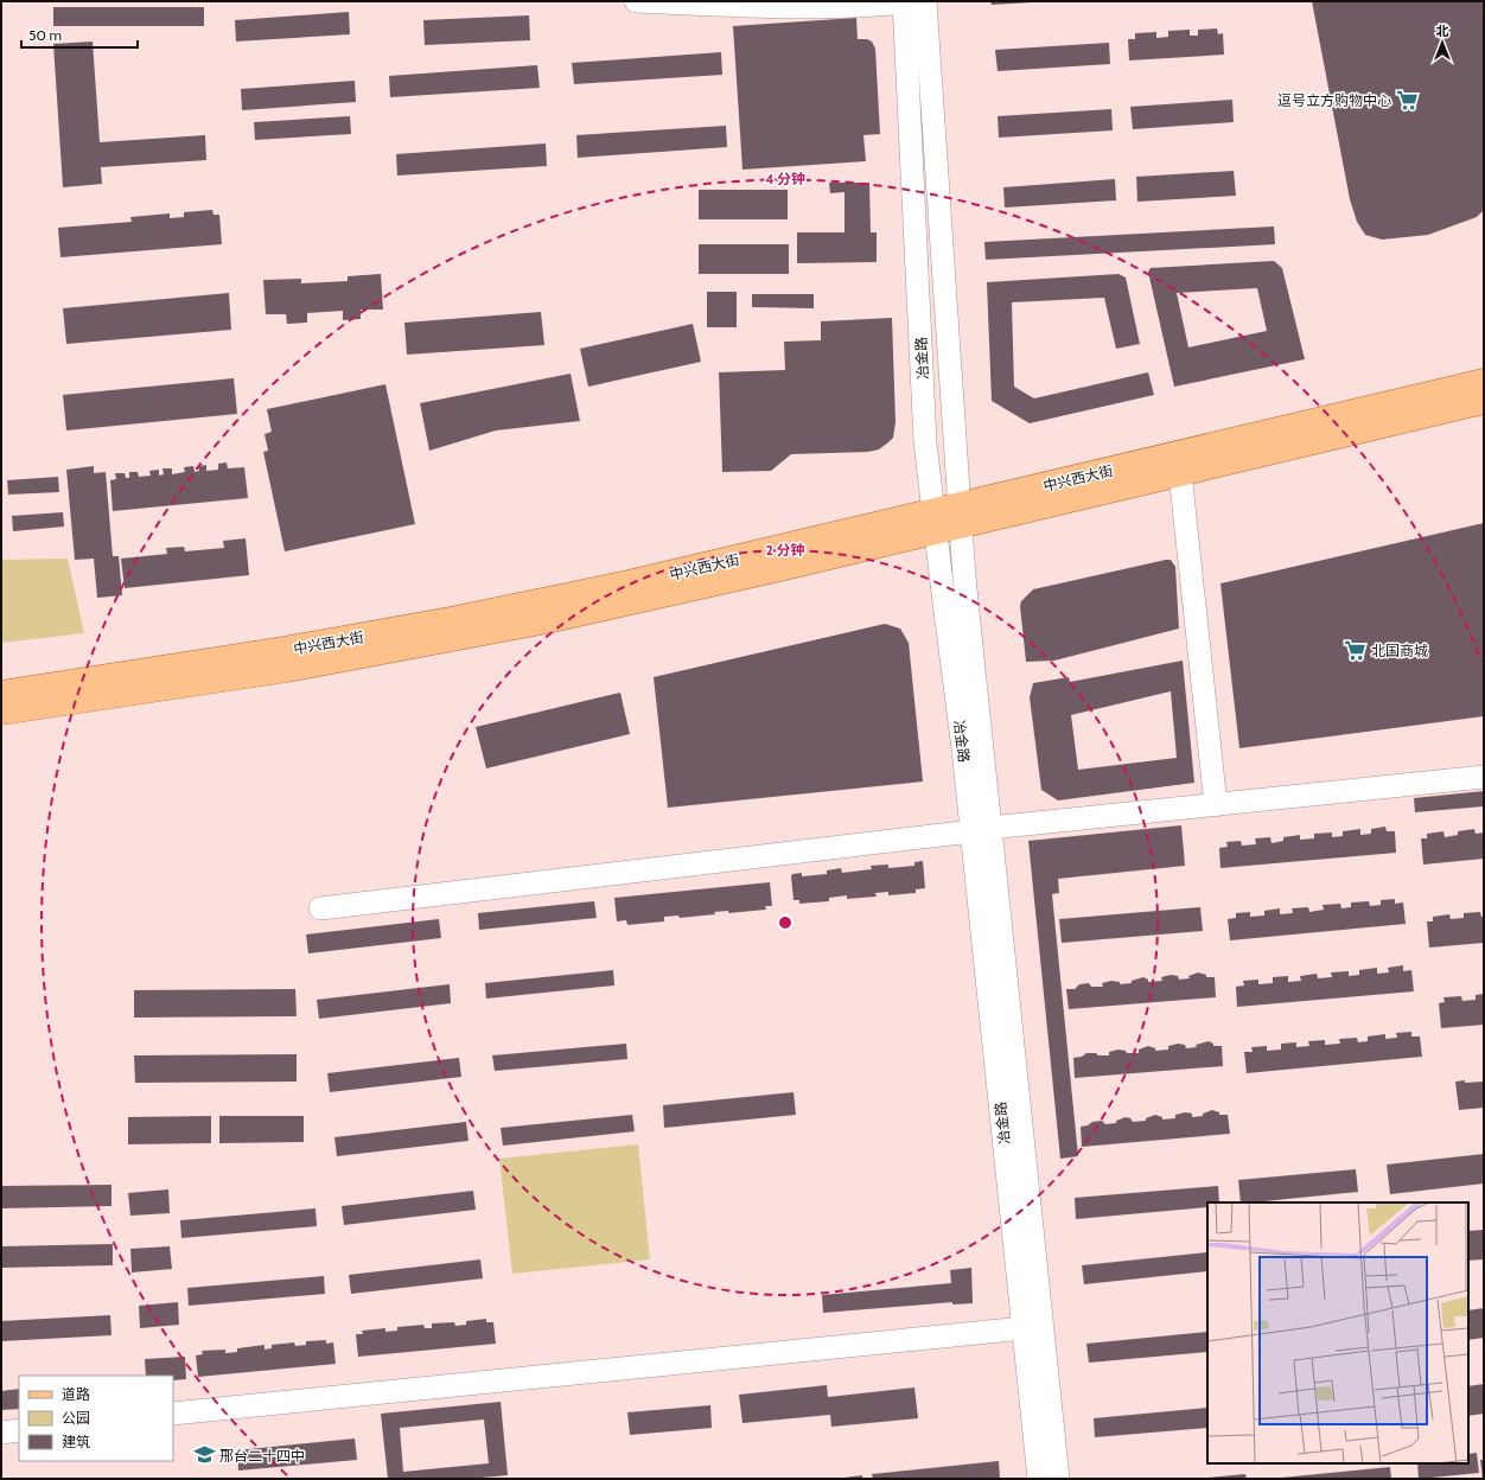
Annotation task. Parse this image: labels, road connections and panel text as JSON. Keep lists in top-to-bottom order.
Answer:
{
  "streets": {
    "main road": ["中兴西大街"],
    "street": ["冶金路"]
  },
  "crossings": [
    ["冶金路", "中兴西大街"]
  ],
  "places": {
    "supermarket": ["逗号立方购物中心", "北国商城"],
    "school or university": ["邢台二十四中"]
  },
  "legend": ["道路", "公园", "建筑"],
  "scale_bar": "50 m",
  "north": "top",
  "rings": ["4 分钟", "2 分钟"]
}
